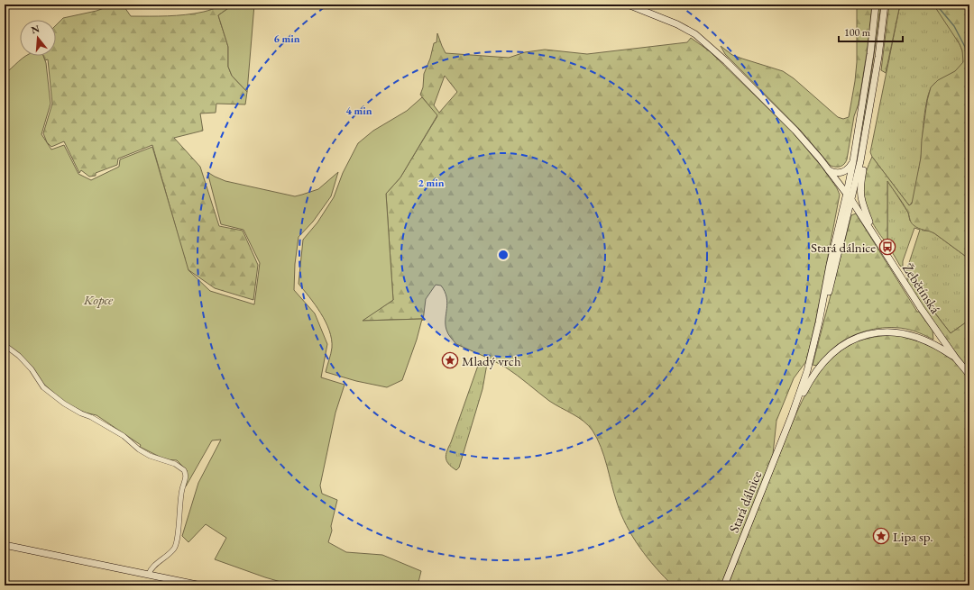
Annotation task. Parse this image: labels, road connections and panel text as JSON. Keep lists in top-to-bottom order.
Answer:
{
  "streets": {
    "main road": ["Žebětínská", "Stará dálnice"]
  },
  "crossings": [
    ["Žebětínská", "Stará dálnice"]
  ],
  "parks": ["Kopce"],
  "places": {
    "bus stop": ["Stará dálnice"],
    "place": ["Mladý vrch", "Lipa sp."]
  },
  "scale_bar": "100 m",
  "north": "top",
  "rings": ["6 min", "4 min", "2 min"]
}
